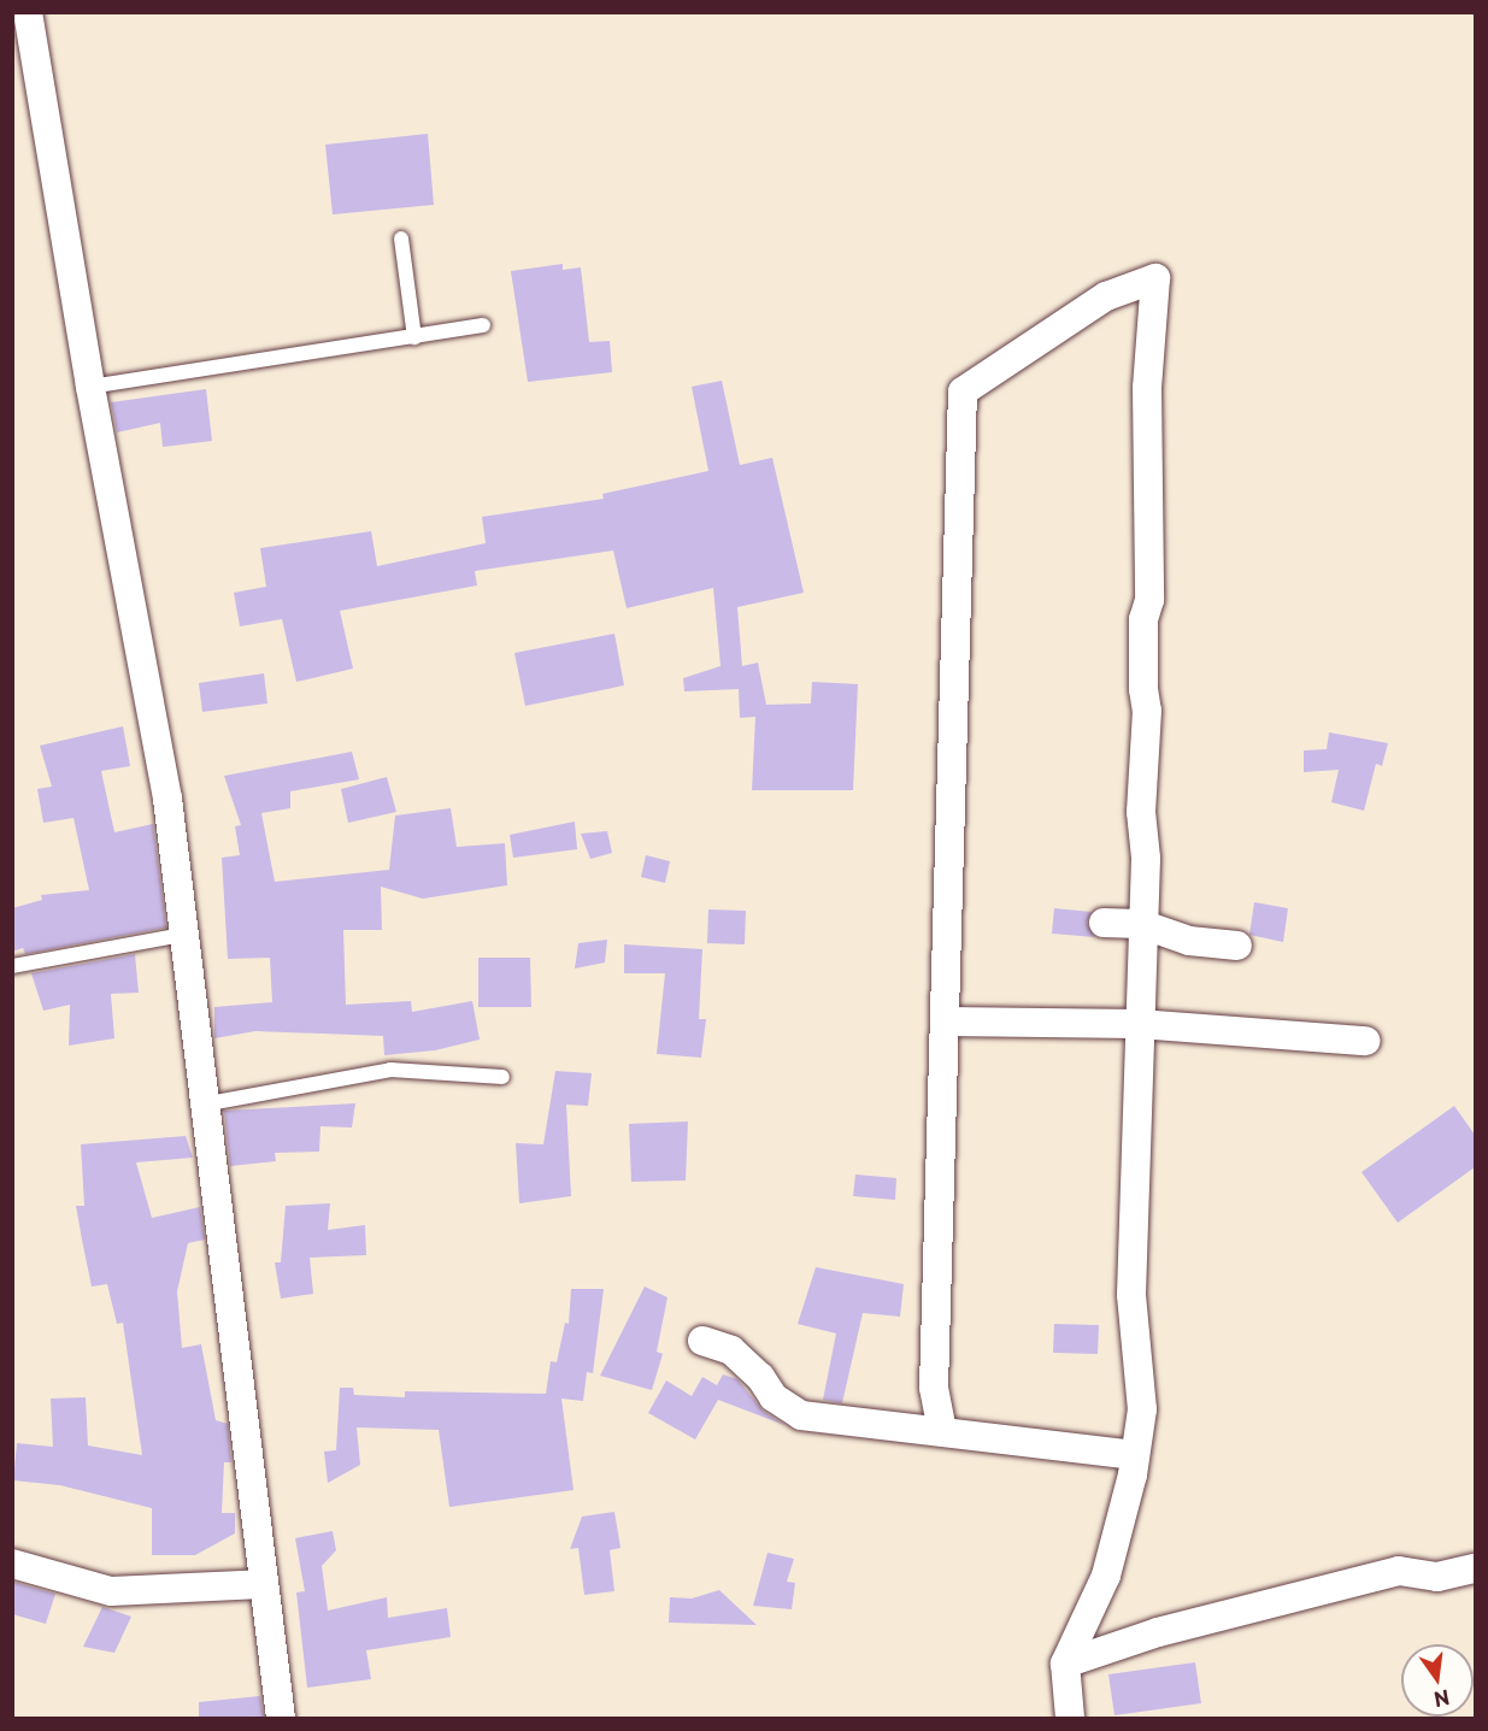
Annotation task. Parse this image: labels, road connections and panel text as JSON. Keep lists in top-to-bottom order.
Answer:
{
  "north": "bottom"
}
